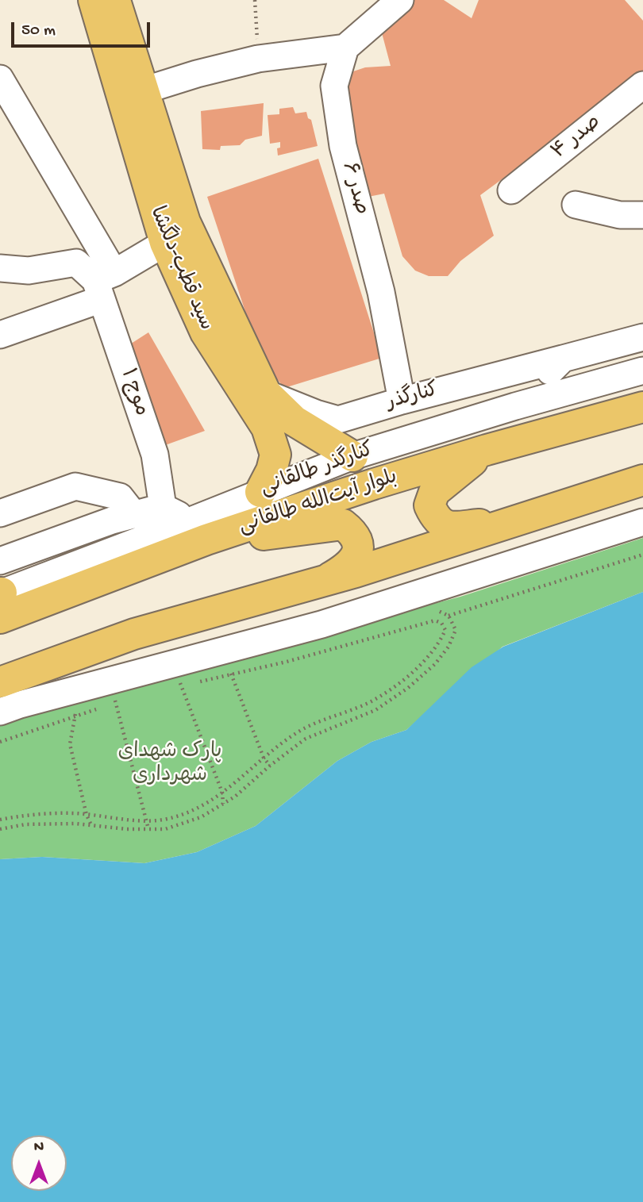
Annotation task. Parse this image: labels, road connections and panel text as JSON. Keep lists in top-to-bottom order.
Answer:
{
  "streets": {
    "main road": ["سید قطب-دلگشا", "بلوار آیت‌الله طالقانی"],
    "street": [
      "صدر ۴",
      "صدر ۶",
      "موج ۱",
      "کنارگذر",
      "کنارگذر طالقانی"
    ]
  },
  "crossings": [
    ["صدر ۶", "کنارگذر"],
    ["سید قطب-دلگشا", "کنارگذر"],
    ["سید قطب-دلگشا", "کنارگذر طالقانی"],
    ["کنارگذر طالقانی", "بلوار آیت‌الله طالقانی"]
  ],
  "parks": ["پارک شهدای شهرداری"],
  "scale_bar": "50 m",
  "north": "top"
}
